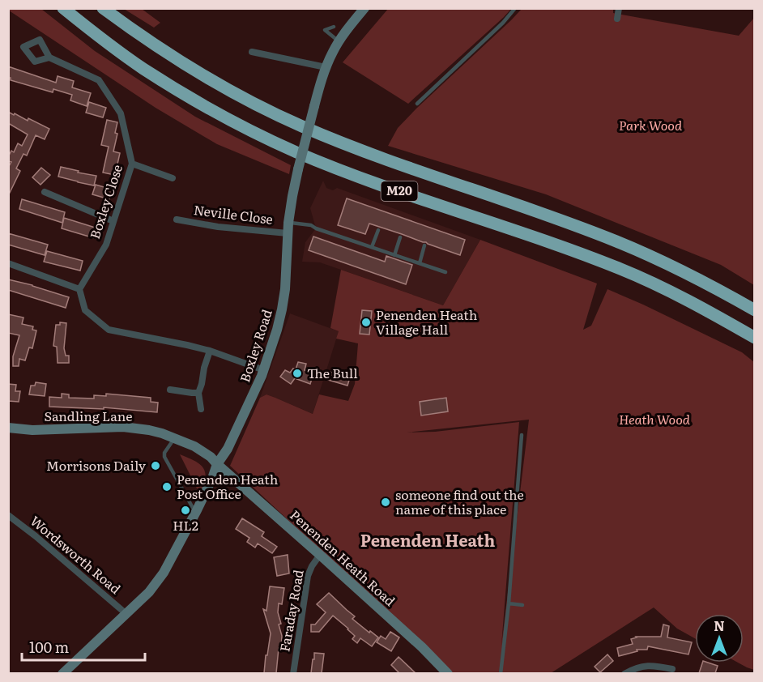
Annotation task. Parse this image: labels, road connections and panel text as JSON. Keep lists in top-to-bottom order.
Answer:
{
  "streets": {
    "highway": ["M20"],
    "street": [
      "Boxley Close",
      "Neville Close",
      "Boxley Road",
      "Sandling Lane",
      "Wordsworth Road",
      "Penenden Heath Road",
      "Faraday Road"
    ]
  },
  "crossings": [
    ["Neville Close", "Boxley Road"],
    ["Boxley Road", "Sandling Lane"],
    ["Boxley Road", "Wordsworth Road"],
    ["Boxley Road", "Penenden Heath Road"],
    ["Sandling Lane", "Penenden Heath Road"],
    ["Penenden Heath Road", "Faraday Road"]
  ],
  "districts": ["Penenden Heath"],
  "parks": ["Park Wood", "Heath Wood"],
  "places": [
    "Penenden Heath Village Hall",
    "The Bull",
    "Morrisons Daily",
    "Penenden Heath Post Office",
    "someone find out the name of this place",
    "HL2"
  ],
  "scale_bar": "100 m",
  "north": "top"
}
